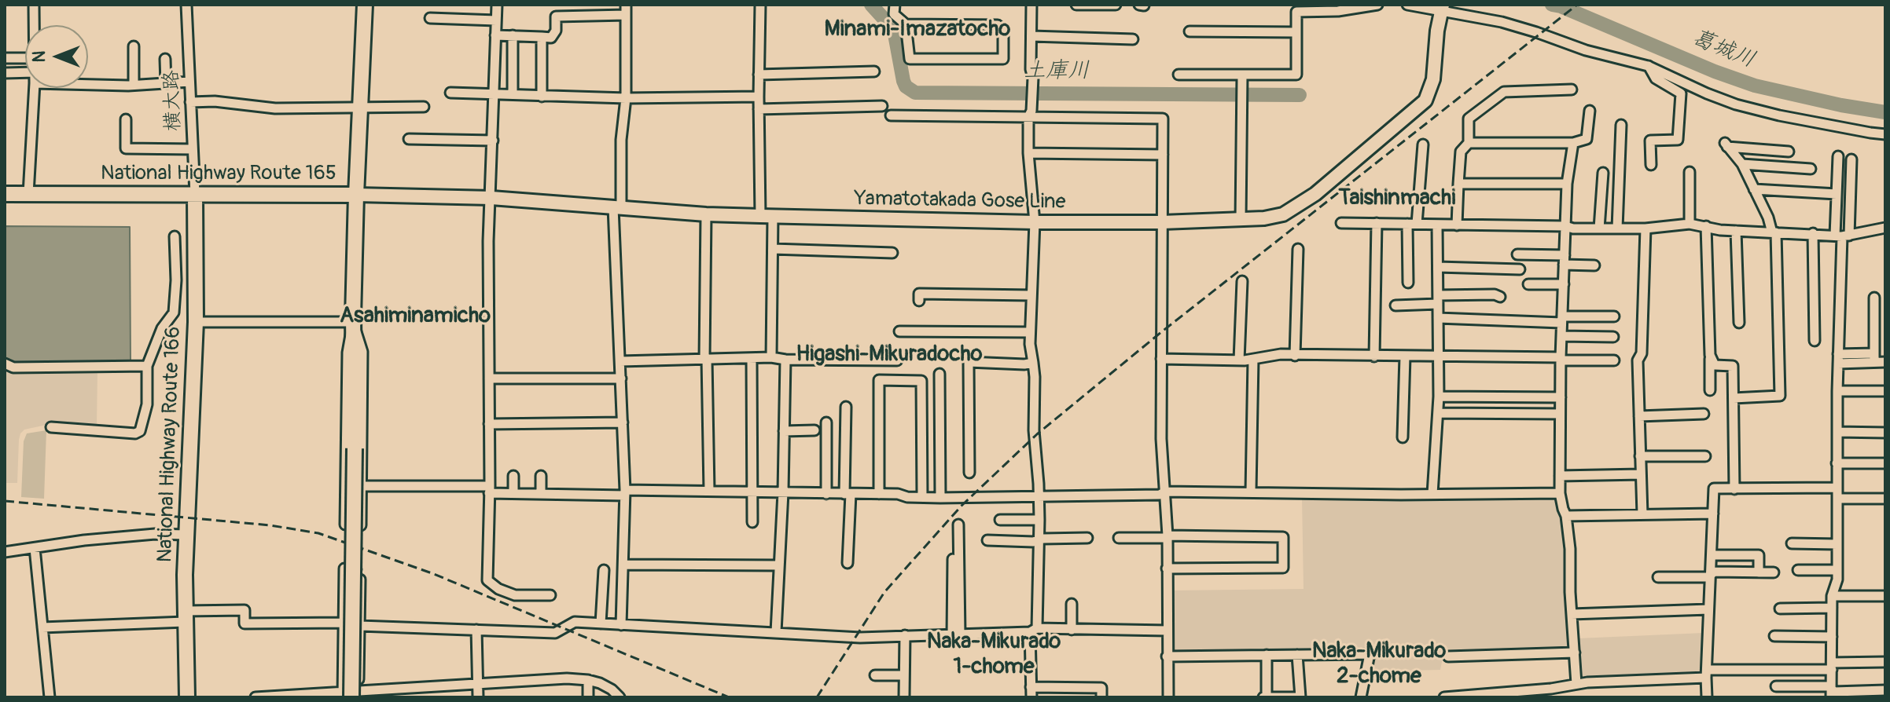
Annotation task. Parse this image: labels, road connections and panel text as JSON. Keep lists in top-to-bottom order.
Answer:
{
  "streets": {
    "highway": ["National Highway Route 165", "National Highway Route 166"],
    "main road": ["Yamatotakada Gose Line"],
    "street": ["横大路"]
  },
  "crossings": [
    ["横大路", "National Highway Route 165"],
    ["横大路", "National Highway Route 166"],
    ["National Highway Route 165", "Yamatotakada Gose Line"],
    ["National Highway Route 165", "National Highway Route 166"]
  ],
  "districts": [
    "Minami-Imazatocho",
    "Taishinmachi",
    "Asahiminamicho",
    "Higashi-Mikuradocho",
    "Naka-Mikurado 1-chome",
    "Naka-Mikurado 2-chome"
  ],
  "water": ["葛城川", "土庫川"],
  "north": "left"
}
